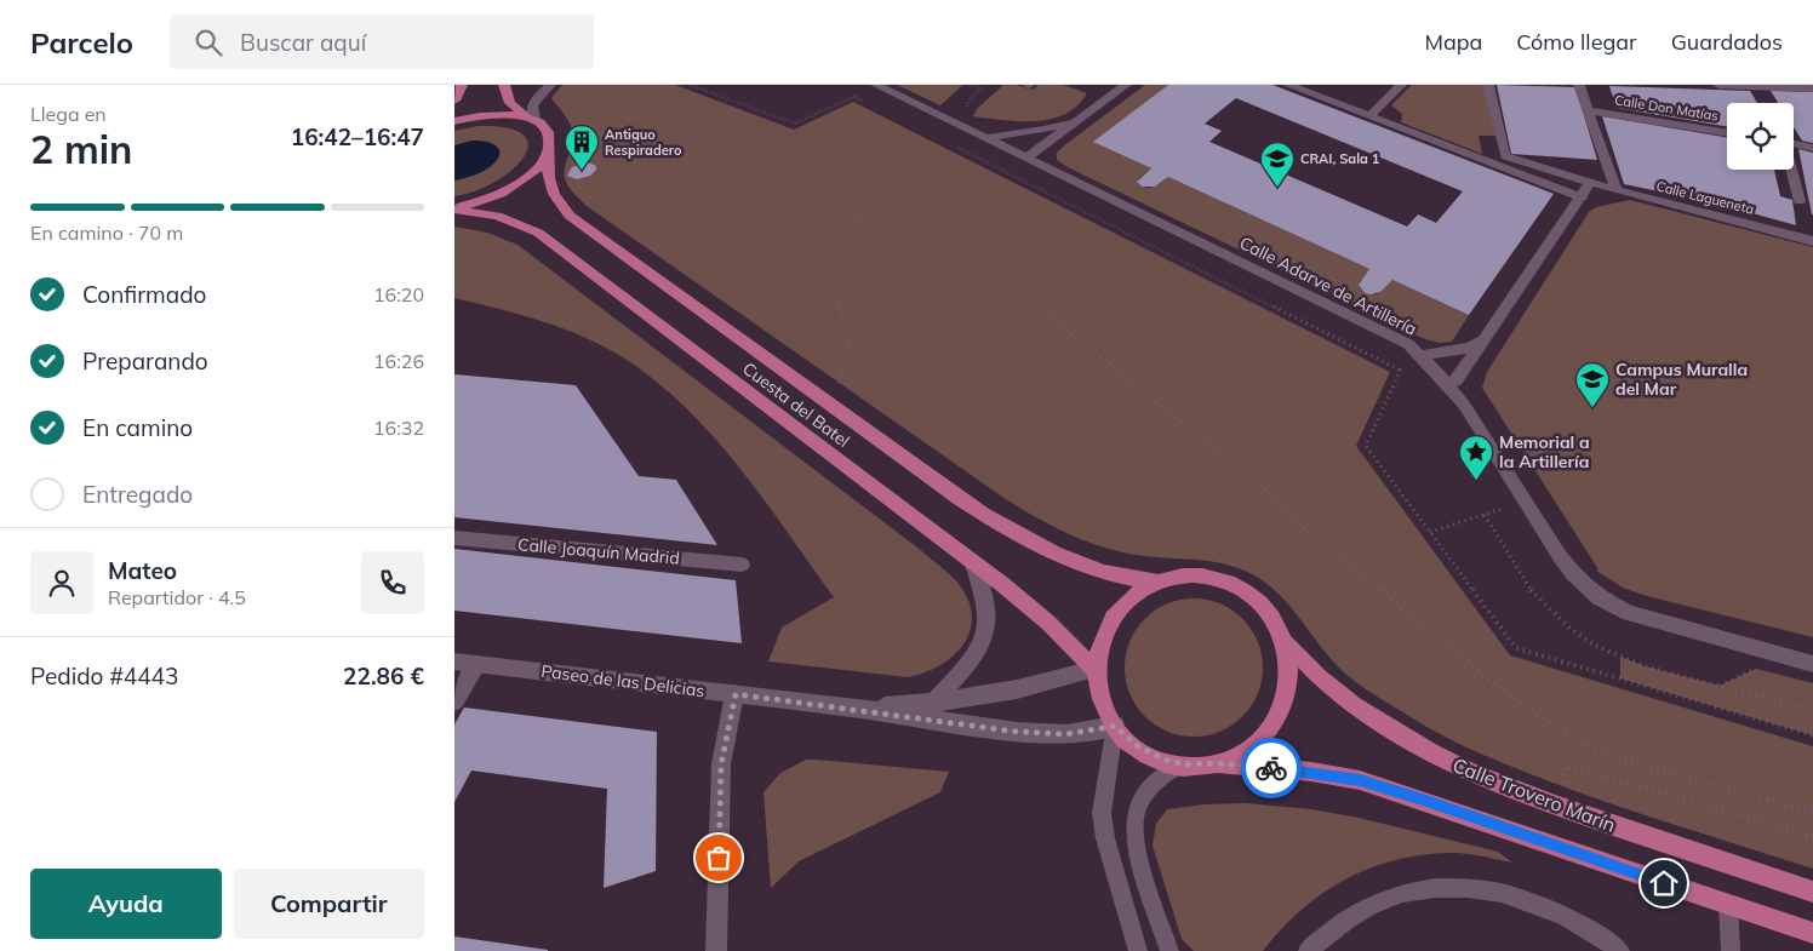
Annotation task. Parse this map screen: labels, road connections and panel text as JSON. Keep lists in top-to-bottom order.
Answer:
{
  "streets": {
    "main road": ["Cuesta del Batel", "Calle Trovero Marín"],
    "street": [
      "Calle Don Matías",
      "Calle Lagueneta",
      "Calle Adarve de Artillería",
      "Calle Joaquín Madrid",
      "Paseo de las Delicias"
    ]
  },
  "crossings": [
    ["Cuesta del Batel", "Paseo de las Delicias"],
    ["Cuesta del Batel", "Calle Trovero Marín"],
    ["Paseo de las Delicias", "Calle Trovero Marín"]
  ],
  "places": {
    "building": ["Antiguo Respiradero"],
    "school or university": ["CRAI, Sala 1", "Campus Muralla del Mar"],
    "place": ["Memorial a la Artillería"]
  },
  "page": {
    "header": "Parcelo",
    "search": "Buscar aquí",
    "nav": ["Mapa", "Cómo llegar", "Guardados"],
    "heading": ["2 min", "Llega en", "16:42–16:47"],
    "panel": [
      "Mateo",
      "Repartidor · 4.5",
      "Pedido #4443",
      "22.86 €"
    ],
    "bar": "En camino · 70 m",
    "list": [
      ["Confirmado", "16:20"],
      ["Preparando", "16:26"],
      ["En camino", "16:32"],
      "Entregado"
    ],
    "buttons": ["Ayuda", "Compartir"]
  }
}
